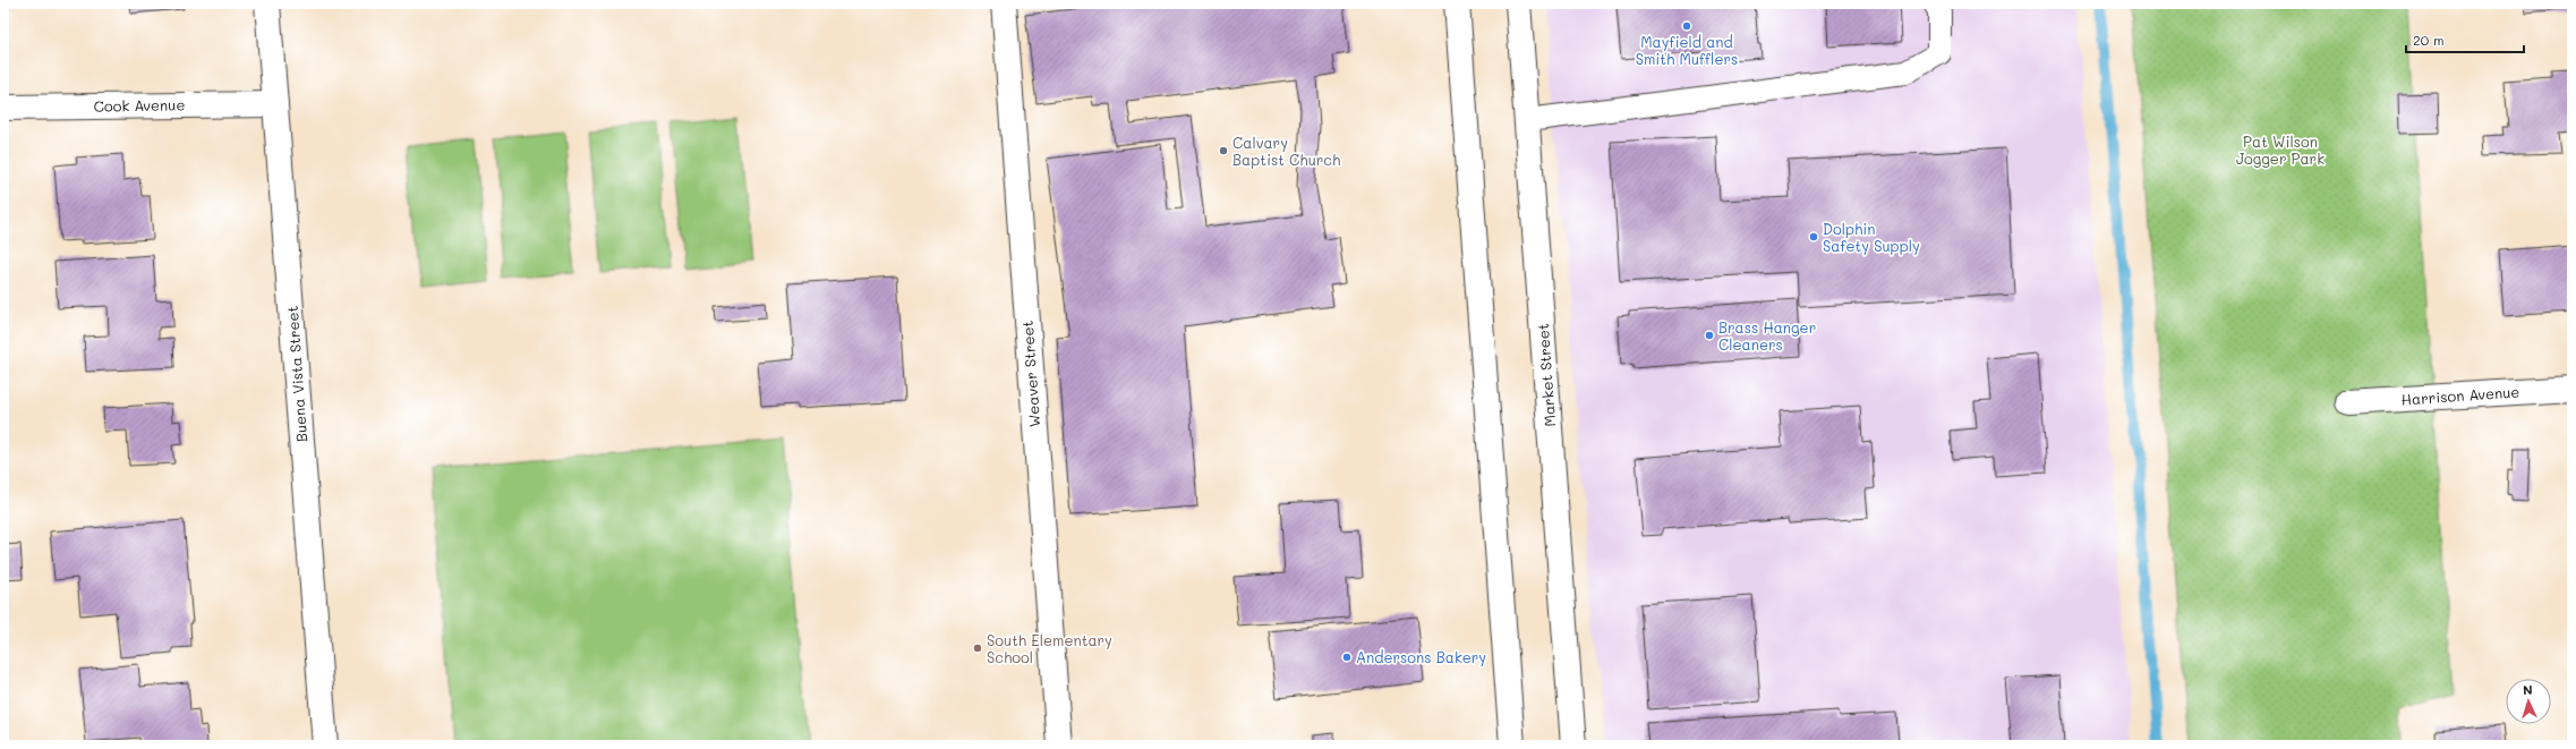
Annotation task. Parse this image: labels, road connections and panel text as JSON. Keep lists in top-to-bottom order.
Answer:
{
  "streets": {
    "street": [
      "Cook Avenue",
      "Buena Vista Street",
      "Weaver Street",
      "Market Street",
      "Harrison Avenue"
    ]
  },
  "crossings": [
    ["Cook Avenue", "Buena Vista Street"]
  ],
  "parks": ["Pat Wilson Jogger Park"],
  "places": [
    "Mayfield and Smith Mufflers",
    "Calvary Baptist Church",
    "Dolphin Safety Supply",
    "Brass Hanger Cleaners",
    "South Elementary School",
    "Andersons Bakery"
  ],
  "scale_bar": "20 m",
  "north": "top"
}
